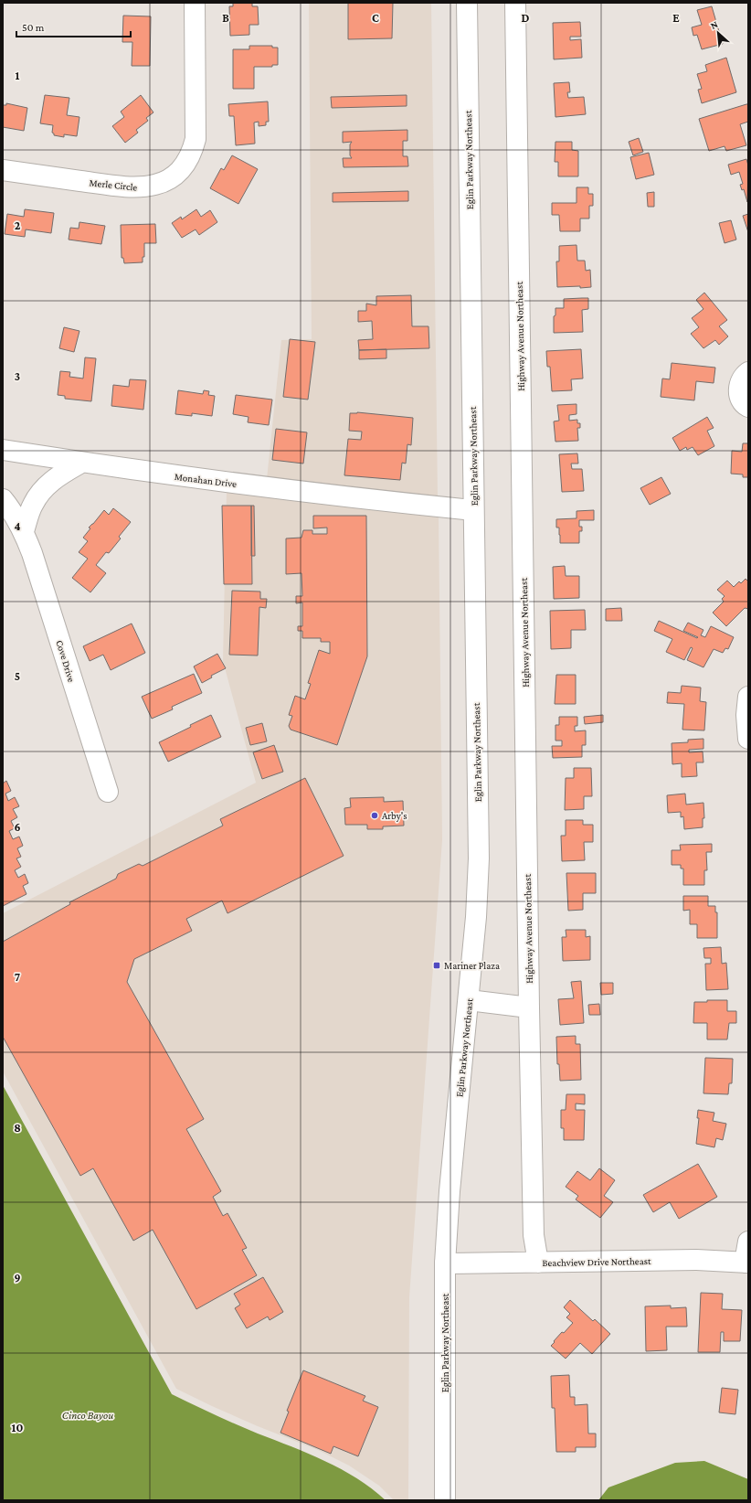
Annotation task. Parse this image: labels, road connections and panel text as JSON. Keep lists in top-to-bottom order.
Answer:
{
  "streets": {
    "main road": [
      "Eglin Parkway Northeast",
      "Merle Circle",
      "Highway Avenue Northeast",
      "Monahan Drive",
      "Cove Drive",
      "Beachview Drive Northeast"
    ]
  },
  "crossings": [
    ["Eglin Parkway Northeast", "Monahan Drive"],
    ["Eglin Parkway Northeast", "Beachview Drive Northeast"],
    ["Highway Avenue Northeast", "Beachview Drive Northeast"]
  ],
  "water": ["Cinco Bayou"],
  "places": {
    "other": ["Arby's"],
    "transit": ["Mariner Plaza"]
  },
  "scale_bar": "50 m",
  "north": "top left",
  "grid": {
    "columns": [
      "B",
      "C",
      "D",
      "E"
    ],
    "rows": [
      "1",
      "2",
      "3",
      "4",
      "5",
      "6",
      "7",
      "8",
      "9",
      "10"
    ]
  }
}
